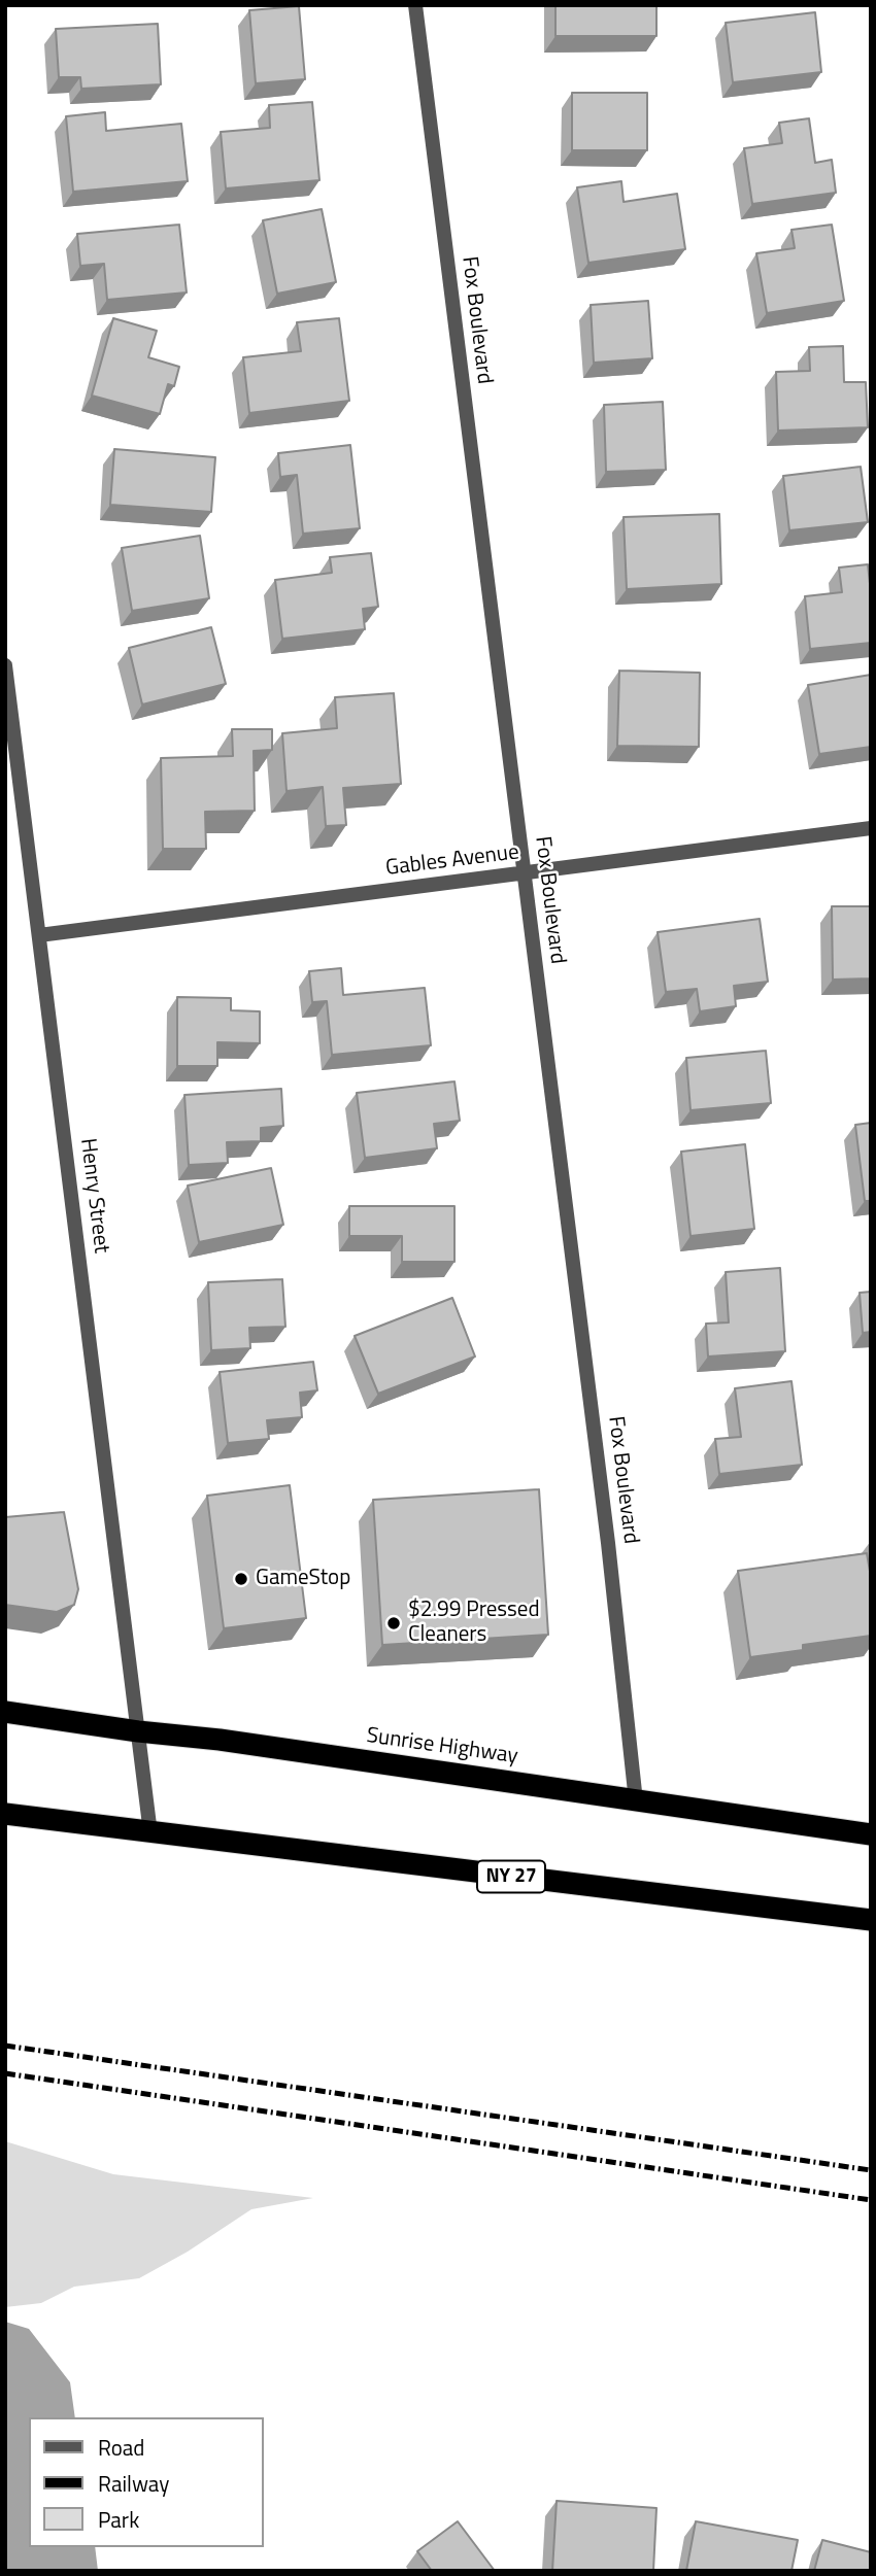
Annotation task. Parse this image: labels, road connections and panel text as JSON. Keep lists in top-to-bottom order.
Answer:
{
  "streets": {
    "highway": ["Sunrise Highway", "NY 27"],
    "street": ["Fox Boulevard", "Gables Avenue", "Henry Street"]
  },
  "crossings": [
    ["Fox Boulevard", "Gables Avenue"],
    ["Fox Boulevard", "Sunrise Highway"],
    ["Gables Avenue", "Henry Street"],
    ["Henry Street", "Sunrise Highway"],
    ["Henry Street", "NY 27"]
  ],
  "places": ["GameStop", "$2.99 Pressed Cleaners"],
  "legend": ["Road", "Railway", "Park"]
}
